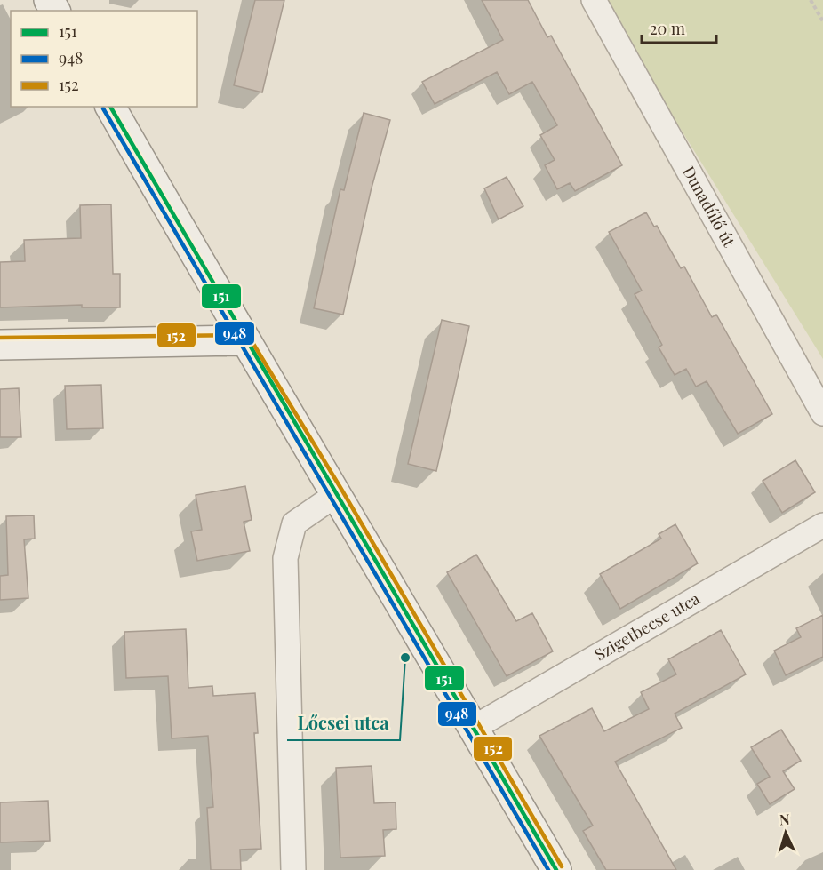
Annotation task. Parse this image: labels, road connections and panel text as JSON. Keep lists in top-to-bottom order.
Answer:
{
  "streets": {
    "street": ["Dunadűlő út", "Szigetbecse utca"]
  },
  "places": ["Lőcsei utca"],
  "lines": ["transit line 151", "transit line 948", "transit line 152"],
  "legend": ["151", "948", "152"],
  "scale_bar": "20 m",
  "north": "top"
}
